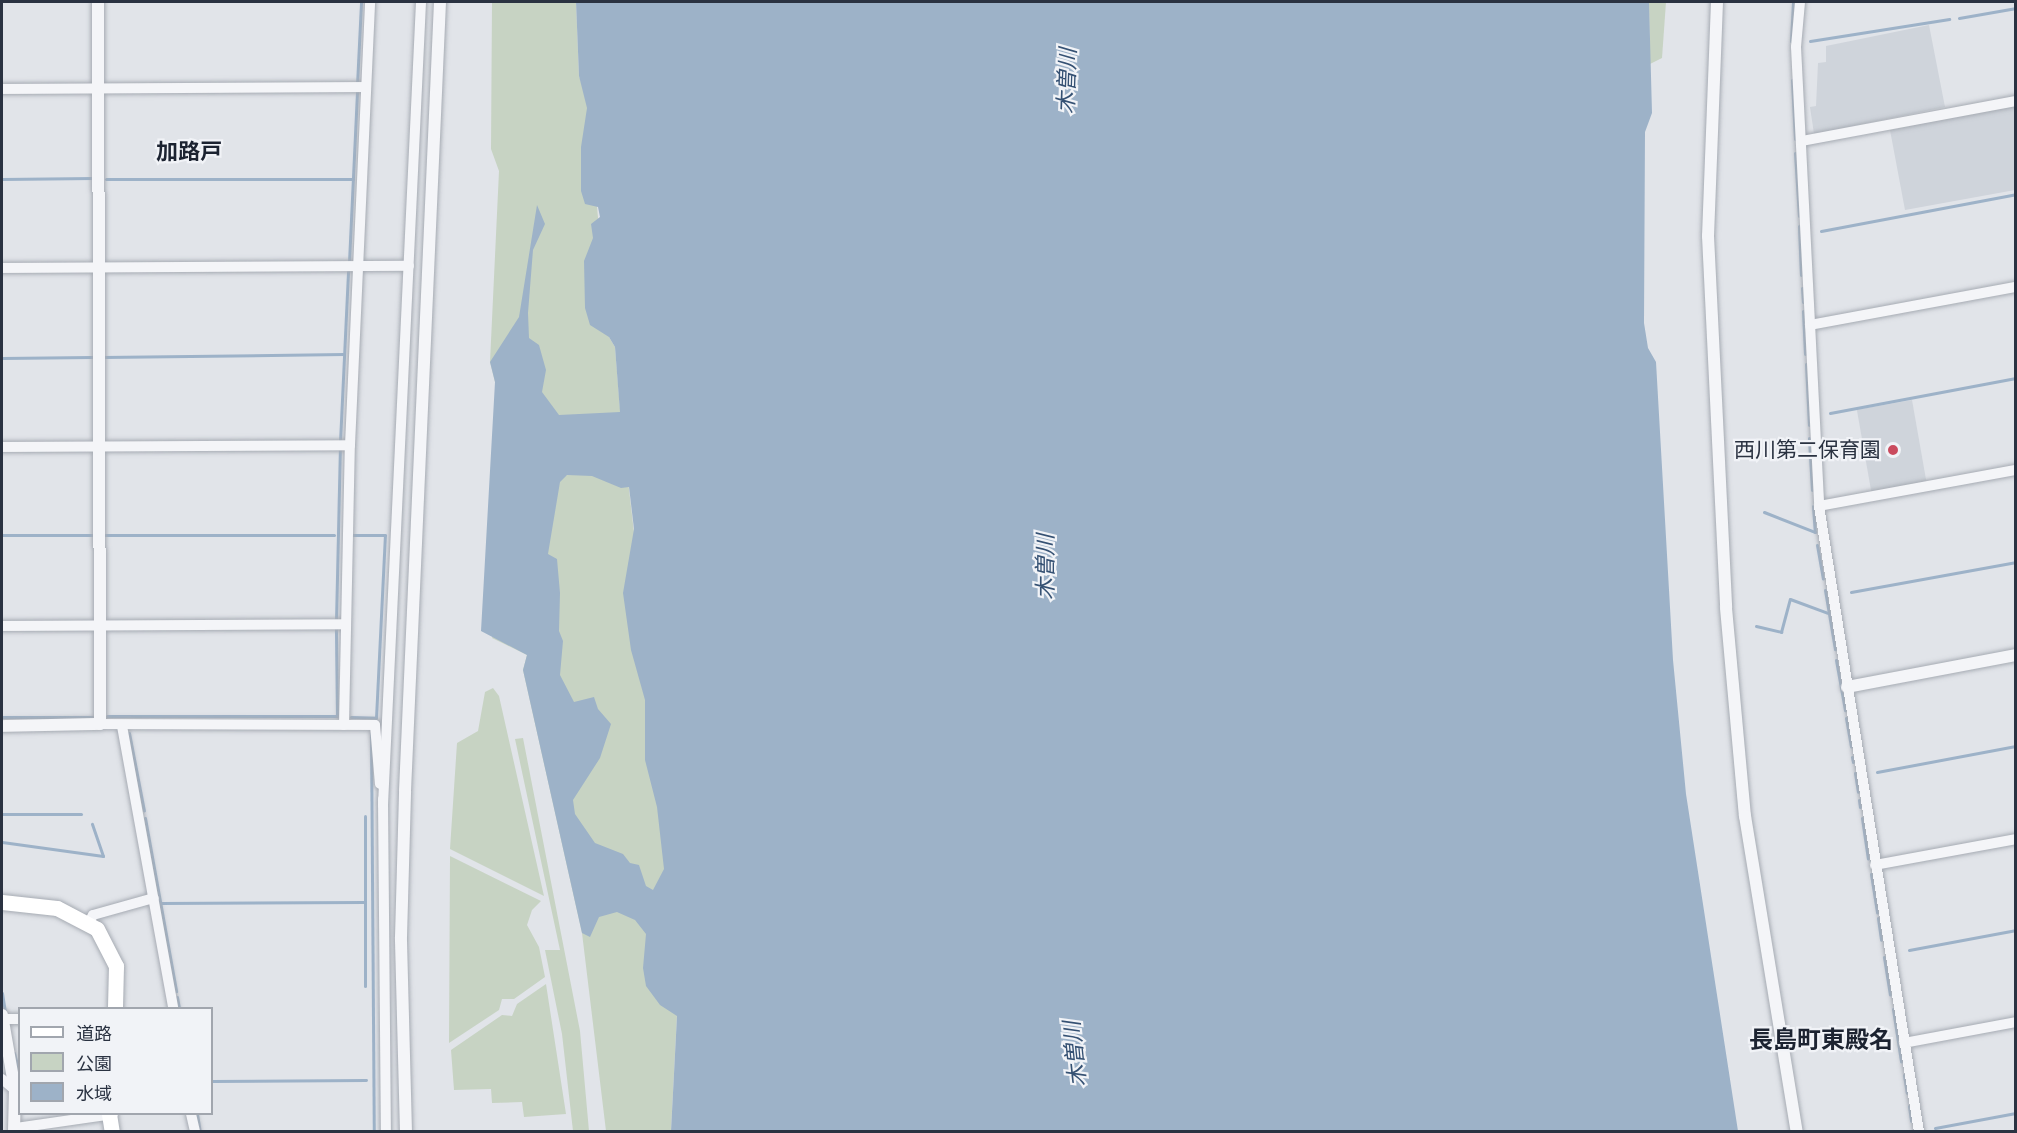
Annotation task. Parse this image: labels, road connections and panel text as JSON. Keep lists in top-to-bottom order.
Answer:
{
  "districts": ["加路戸", "長島町東殿名"],
  "water": ["木曽川"],
  "places": ["西川第二保育園"],
  "legend": ["道路", "公園", "水域"]
}
